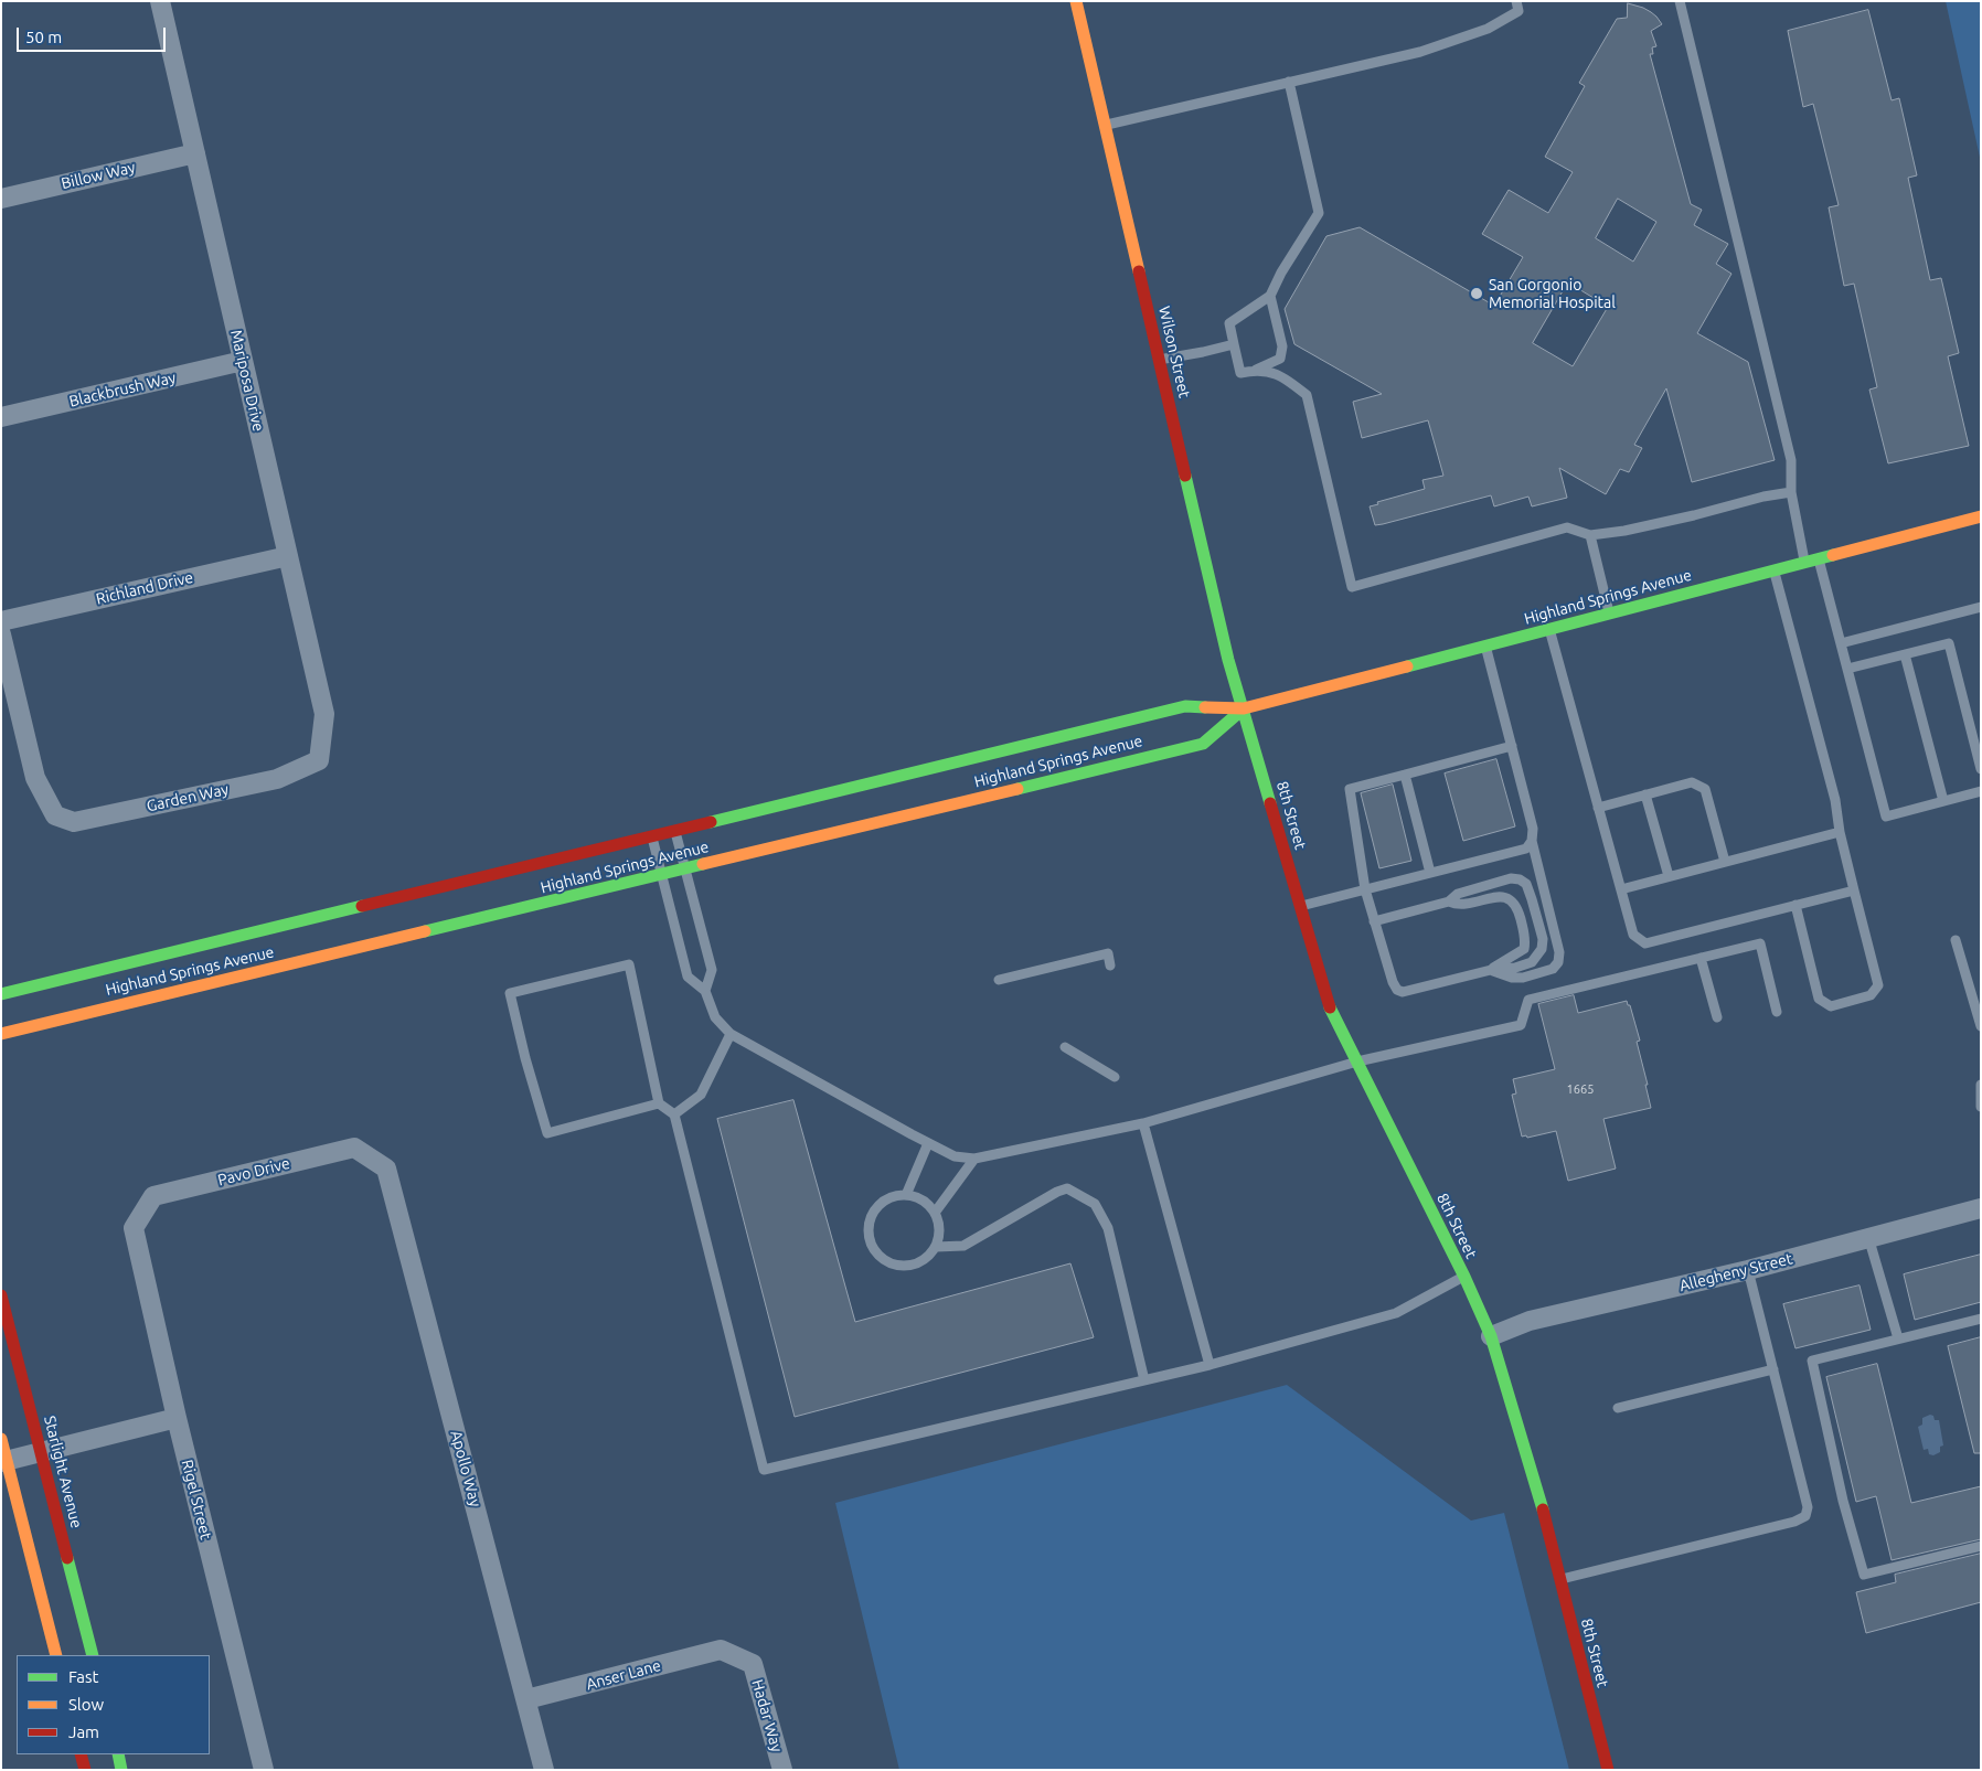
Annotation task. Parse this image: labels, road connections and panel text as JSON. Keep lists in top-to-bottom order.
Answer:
{
  "streets": {
    "main road": [
      "Wilson Street",
      "Highland Springs Avenue",
      "8th Street",
      "Starlight Avenue"
    ],
    "street": [
      "Billow Way",
      "Mariposa Drive",
      "Blackbrush Way",
      "Richland Drive",
      "Garden Way",
      "Pavo Drive",
      "Allegheny Street",
      "Apollo Way",
      "Rigel Street",
      "Anser Lane",
      "Hadar Way"
    ]
  },
  "crossings": [
    ["Billow Way", "Mariposa Drive"],
    ["Wilson Street", "Highland Springs Avenue"],
    ["Wilson Street", "8th Street"],
    ["Mariposa Drive", "Blackbrush Way"],
    ["Mariposa Drive", "Richland Drive"],
    ["Mariposa Drive", "Garden Way"],
    ["Highland Springs Avenue", "8th Street"],
    ["8th Street", "Allegheny Street"],
    ["Pavo Drive", "Apollo Way"],
    ["Pavo Drive", "Rigel Street"],
    ["Apollo Way", "Anser Lane"],
    ["Anser Lane", "Hadar Way"]
  ],
  "places": ["San Gorgonio Memorial Hospital"],
  "house_numbers": ["1665"],
  "legend": ["Fast", "Slow", "Jam"],
  "scale_bar": "50 m"
}
